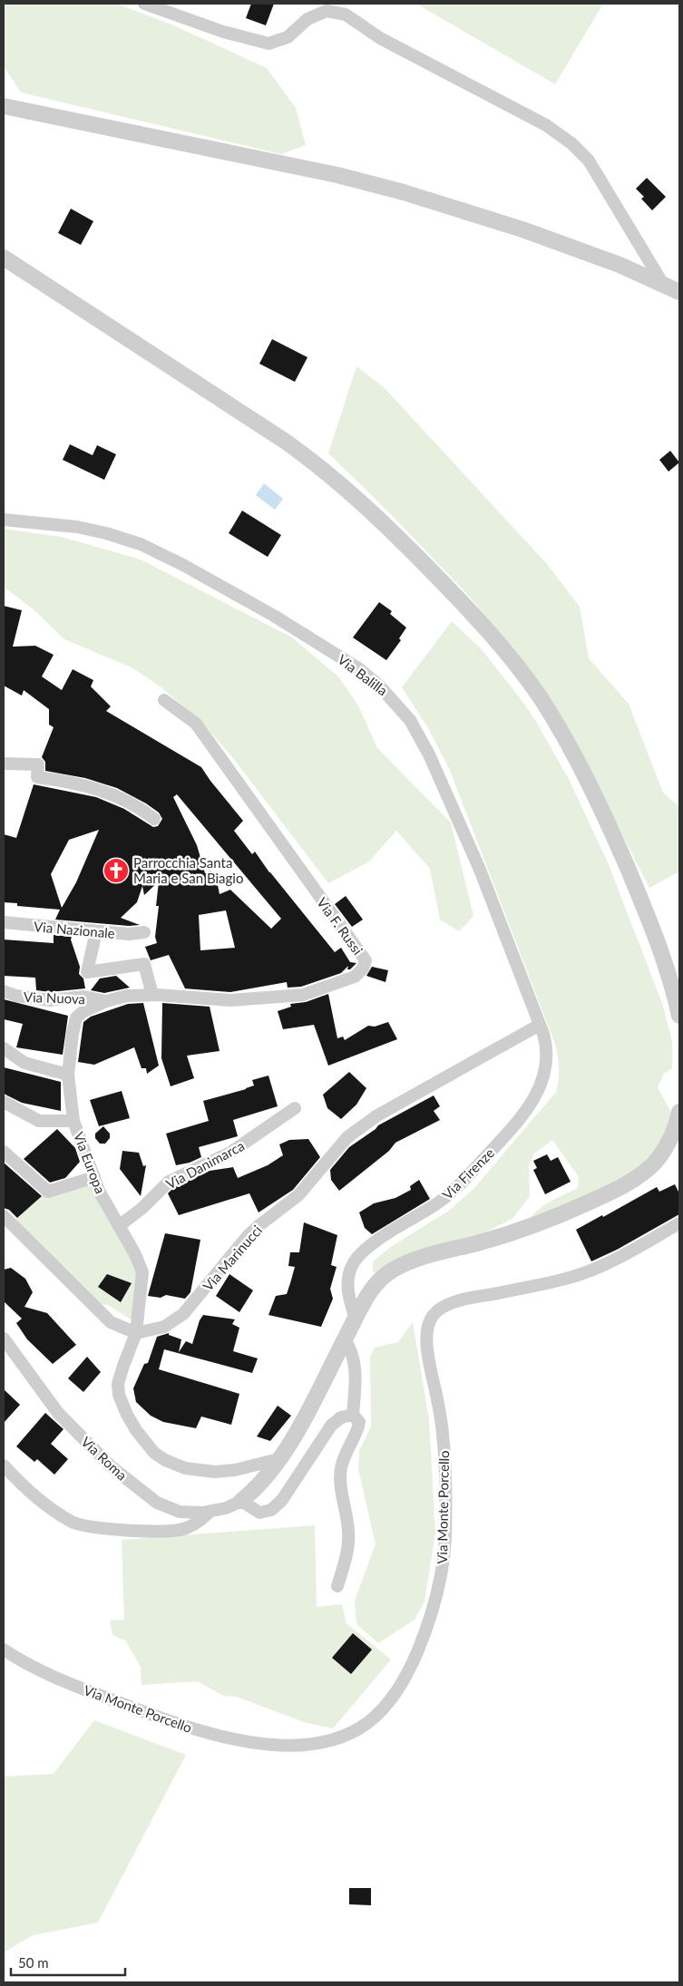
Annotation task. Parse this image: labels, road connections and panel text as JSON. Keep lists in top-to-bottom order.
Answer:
{
  "streets": {
    "street": [
      "Via Balilla",
      "Via F. Russi",
      "Via Nazionale",
      "Via Nuova",
      "Via Europa",
      "Via Danimarca",
      "Via Firenze",
      "Via Marinucci",
      "Via Roma",
      "Via Monte Porcello"
    ]
  },
  "crossings": [
    ["Via Balilla", "Via Firenze"],
    ["Via Balilla", "Via Marinucci"],
    ["Via F. Russi", "Via Nuova"],
    ["Via F. Russi", "Via Europa"],
    ["Via Nuova", "Via Europa"],
    ["Via Europa", "Via Danimarca"],
    ["Via Europa", "Via Marinucci"],
    ["Via Firenze", "Via Marinucci"]
  ],
  "places": {
    "church": ["Parrocchia Santa Maria e San Biagio"]
  },
  "scale_bar": "50 m"
}
